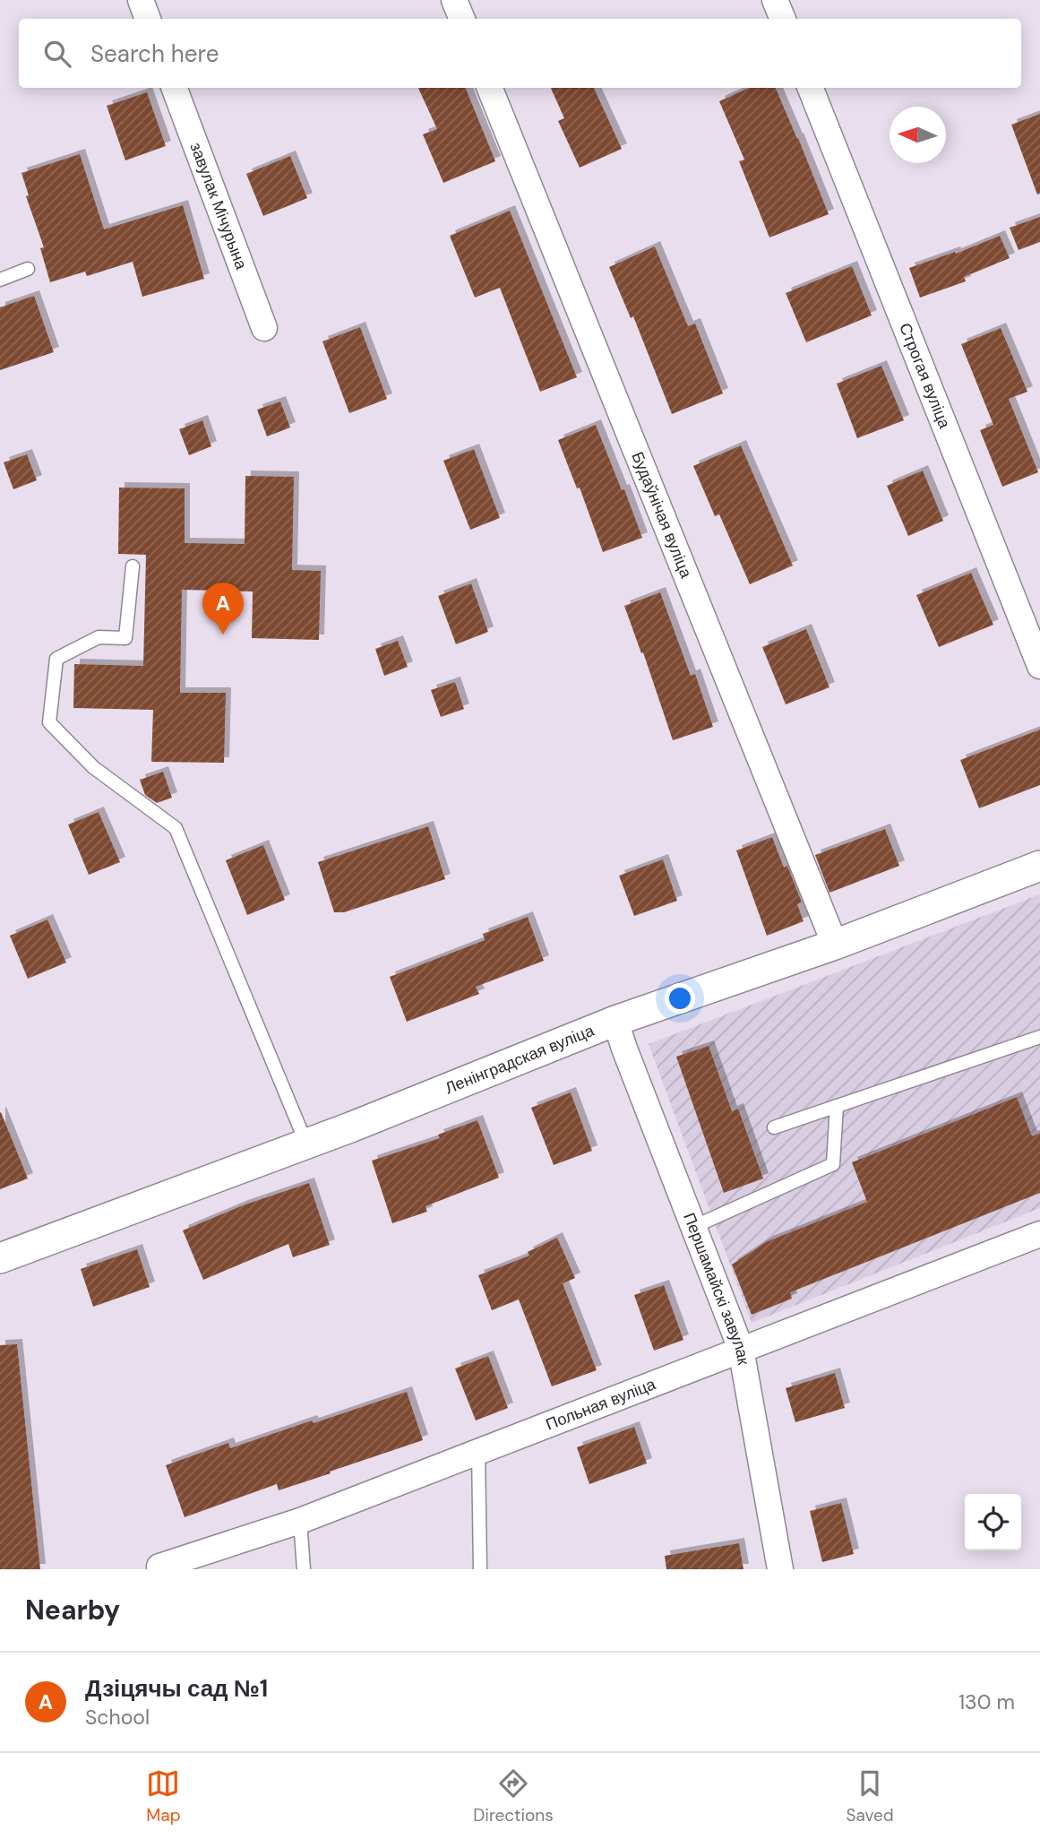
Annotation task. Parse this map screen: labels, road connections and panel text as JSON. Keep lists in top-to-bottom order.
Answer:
{
  "streets": {
    "street": [
      "завулак Мічурына",
      "Строгая вуліца",
      "Будаўнічая вуліца",
      "Ленінградская вуліца",
      "Першамайскі завулак",
      "Польная вуліца"
    ]
  },
  "crossings": [
    ["Будаўнічая вуліца", "Ленінградская вуліца"],
    ["Ленінградская вуліца", "Першамайскі завулак"],
    ["Першамайскі завулак", "Польная вуліца"]
  ],
  "north": "left",
  "page": {
    "search": "Search here",
    "pins": "A",
    "heading": "Nearby",
    "list": [
      {
        "mark": "A",
        "name": "Дзіцячы сад №1",
        "note": "School",
        "value": "130 m"
      }
    ],
    "nav": ["Map", "Directions", "Saved"]
  }
}
